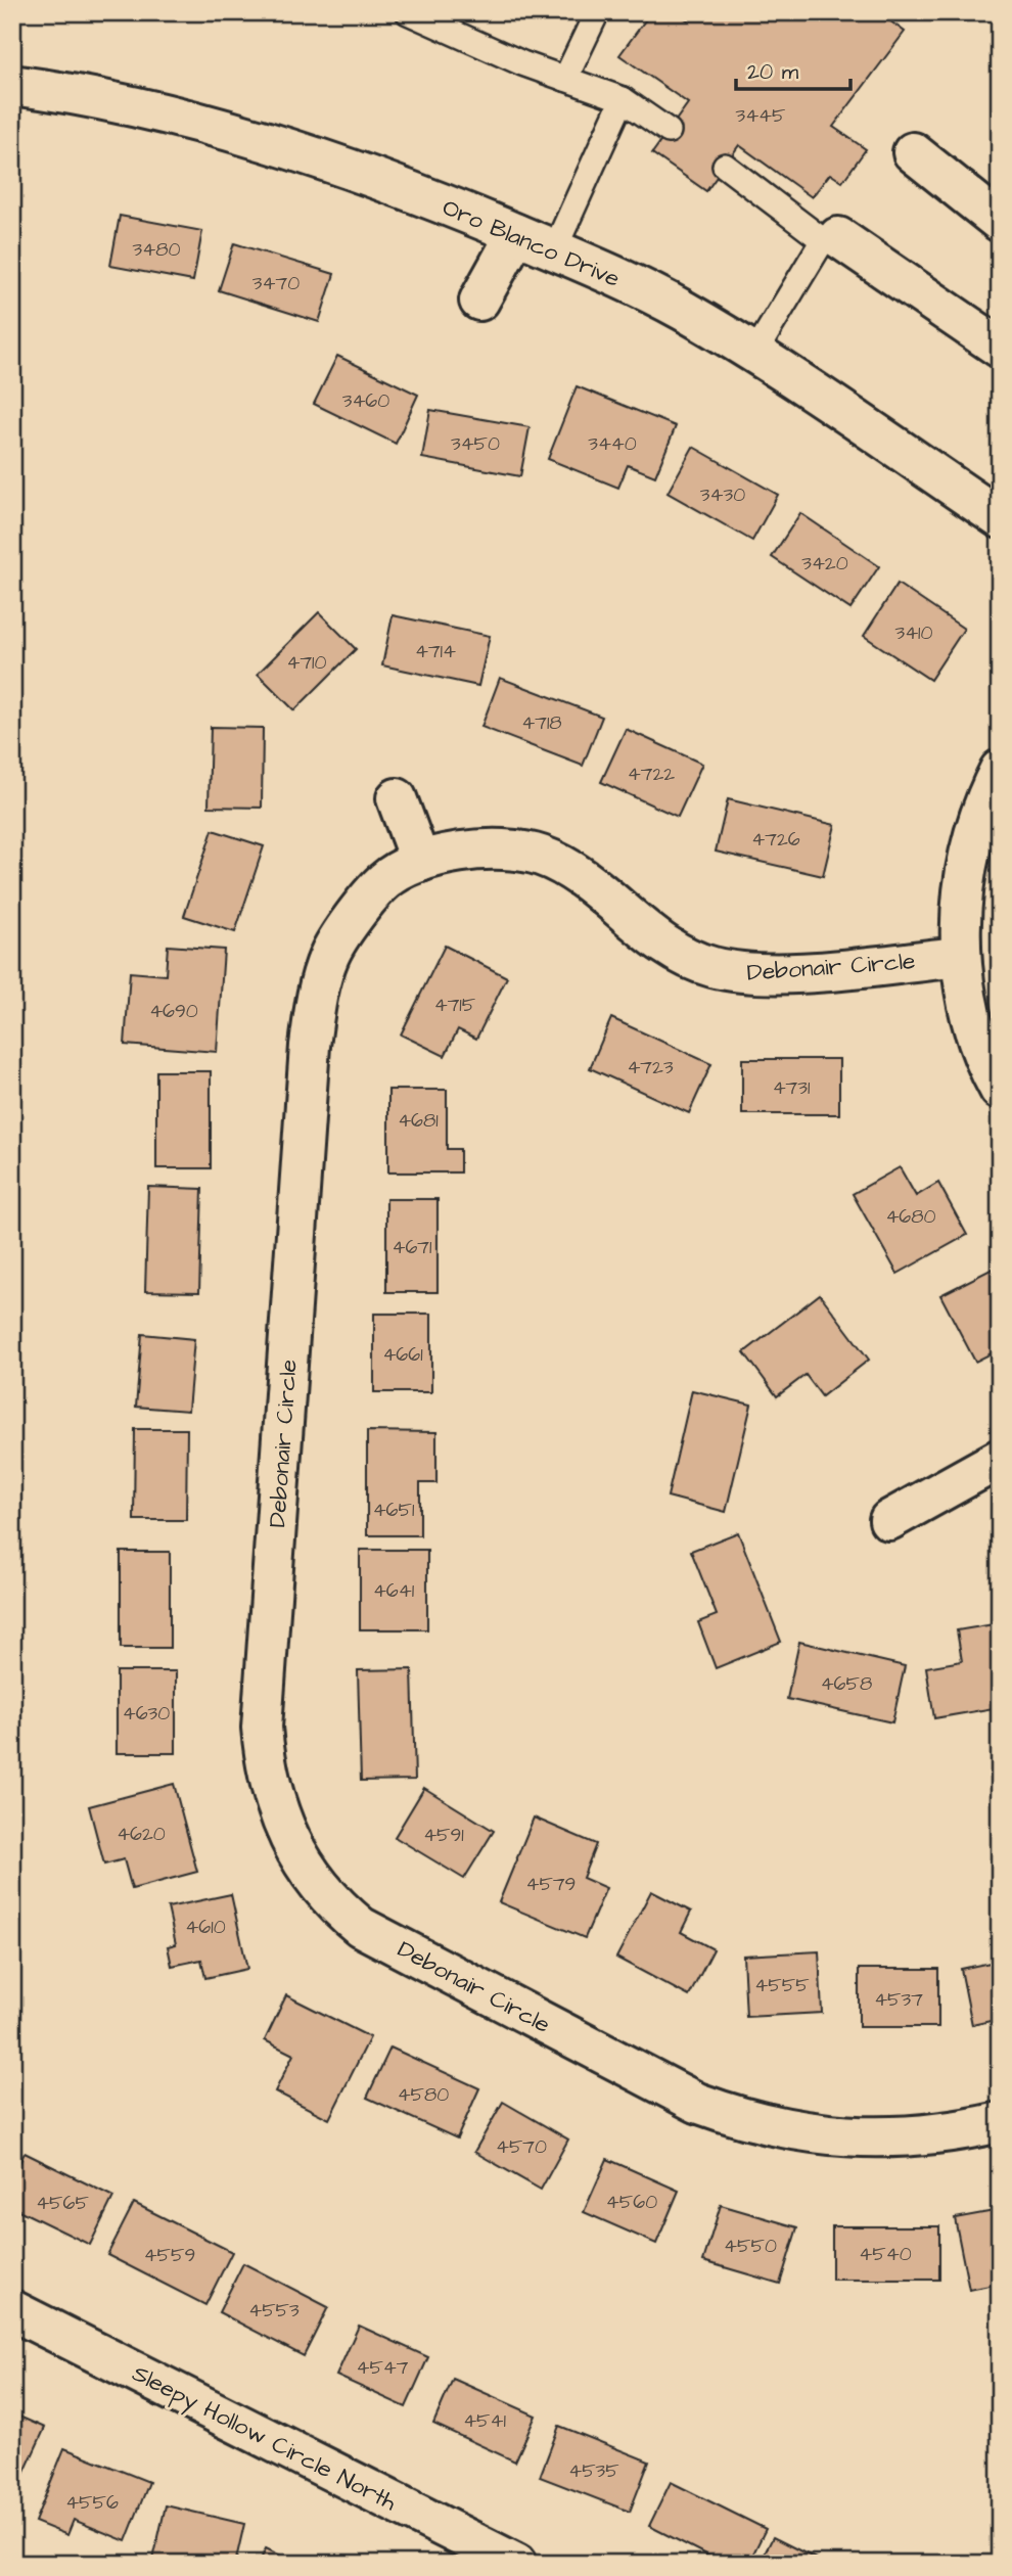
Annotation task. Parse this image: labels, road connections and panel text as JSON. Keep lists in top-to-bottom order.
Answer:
{
  "streets": {
    "street": ["Oro Blanco Drive", "Debonair Circle", "Sleepy Hollow Circle North"]
  },
  "house_numbers": [
    "3445",
    "3480",
    "3470",
    "3460",
    "3450",
    "3440",
    "3430",
    "3420",
    "3410",
    "4714",
    "4710",
    "4718",
    "4722",
    "4726",
    "4715",
    "4690",
    "4723",
    "4731",
    "4681",
    "4680",
    "4671",
    "4661",
    "4651",
    "4641",
    "4658",
    "4630",
    "4620",
    "4591",
    "4579",
    "4610",
    "4555",
    "4537",
    "4580",
    "4570",
    "4560",
    "4565",
    "4550",
    "4540",
    "4559",
    "4553",
    "4547",
    "4541",
    "4535",
    "4556"
  ],
  "scale_bar": "20 m"
}
